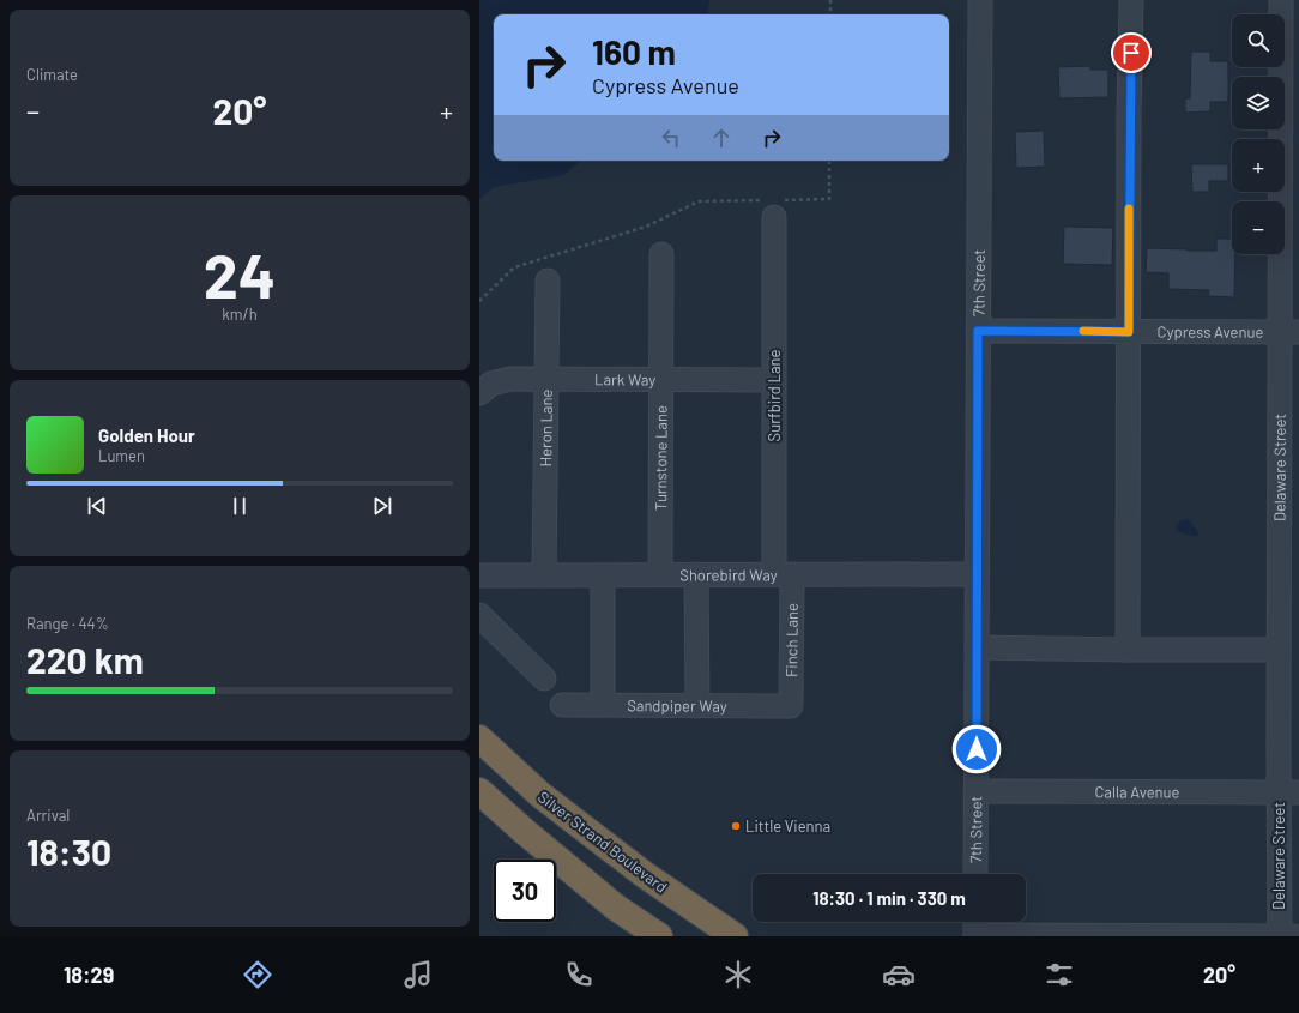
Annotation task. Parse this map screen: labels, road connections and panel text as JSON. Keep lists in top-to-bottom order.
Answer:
{
  "streets": {
    "highway": ["Silver Strand Boulevard"],
    "street": [
      "7th Street",
      "Cypress Avenue",
      "Lark Way",
      "Surfbird Lane",
      "Heron Lane",
      "Turnstone Lane",
      "Delaware Street",
      "Shorebird Way",
      "Finch Lane",
      "Sandpiper Way",
      "Calla Avenue"
    ]
  },
  "crossings": [
    ["7th Street", "Cypress Avenue"],
    ["7th Street", "Shorebird Way"],
    ["7th Street", "Calla Avenue"],
    ["Cypress Avenue", "Delaware Street"],
    ["Lark Way", "Surfbird Lane"],
    ["Lark Way", "Heron Lane"],
    ["Lark Way", "Turnstone Lane"],
    ["Surfbird Lane", "Shorebird Way"],
    ["Surfbird Lane", "Finch Lane"],
    ["Heron Lane", "Shorebird Way"],
    ["Turnstone Lane", "Shorebird Way"],
    ["Delaware Street", "Calla Avenue"],
    ["Shorebird Way", "Finch Lane"],
    ["Finch Lane", "Sandpiper Way"]
  ],
  "places": ["Little Vienna"],
  "page": {
    "tile": [
      "Climate",
      ["24", "km/h"],
      ["Range · 44%", "220 km"],
      ["Arrival", "18:30"]
    ],
    "map_buttons": ["+", "−"],
    "turn": ["160 m", "Cypress Avenue"],
    "heat": ["−", "20°", "+"],
    "song": ["Golden Hour", "Lumen"],
    "limit": "30",
    "trip": "18:30 · 1 min · 330 m",
    "tabs": ["18:29", "20°"]
  }
}
